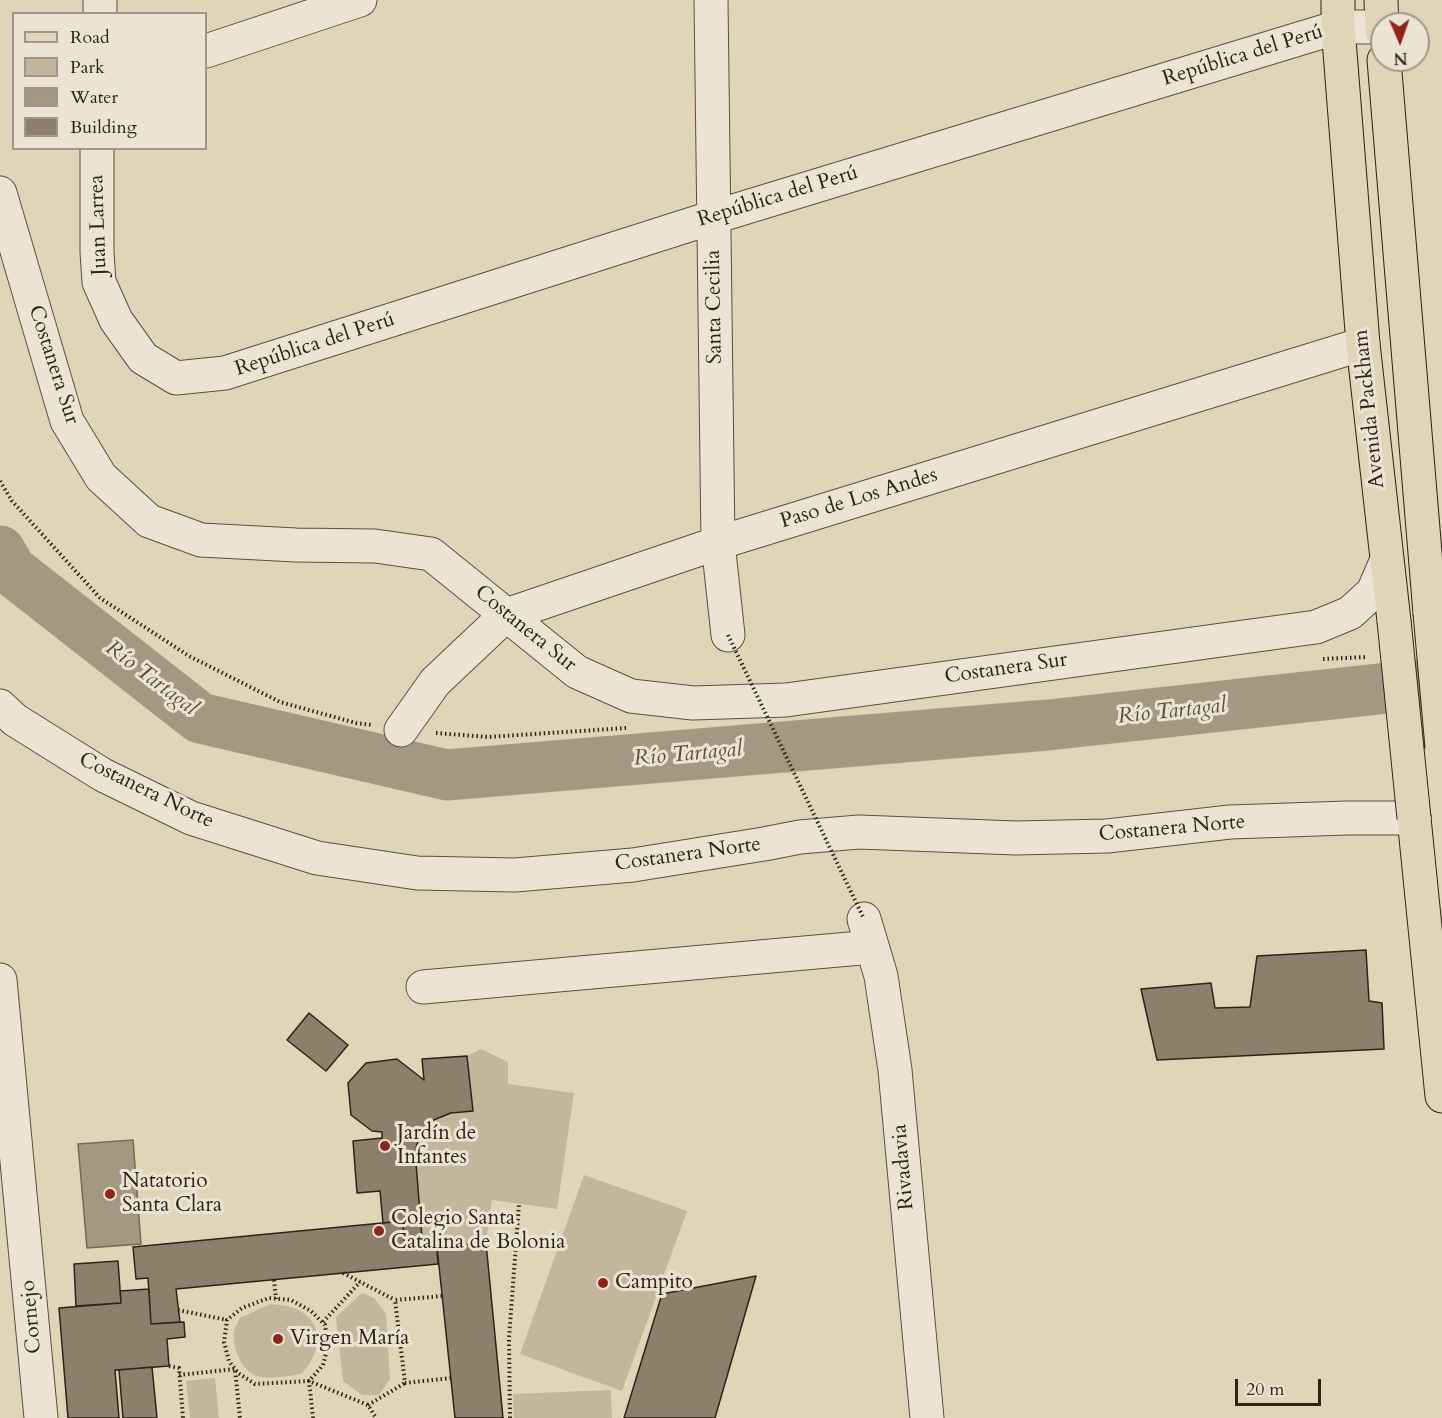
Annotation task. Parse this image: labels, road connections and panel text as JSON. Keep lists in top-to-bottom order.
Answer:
{
  "streets": {
    "main road": ["Avenida Packham"],
    "street": [
      "República del Perú",
      "Juan Larrea",
      "Santa Cecilia",
      "Costanera Sur",
      "Paso de Los Andes",
      "Costanera Norte",
      "Rivadavia",
      "Cornejo"
    ]
  },
  "crossings": [
    ["República del Perú", "Juan Larrea"],
    ["República del Perú", "Santa Cecilia"],
    ["República del Perú", "Avenida Packham"],
    ["Santa Cecilia", "Paso de Los Andes"],
    ["Costanera Sur", "Avenida Packham"],
    ["Costanera Sur", "Paso de Los Andes"],
    ["Avenida Packham", "Paso de Los Andes"],
    ["Avenida Packham", "Costanera Norte"]
  ],
  "water": ["Río Tartagal"],
  "places": [
    "Jardín de Infantes",
    "Natatorio Santa Clara",
    "Colegio Santa Catalina de Bolonia",
    "Campito",
    "Virgen María"
  ],
  "legend": [
    "Road",
    "Park",
    "Water",
    "Building"
  ],
  "scale_bar": "20 m",
  "north": "bottom"
}
